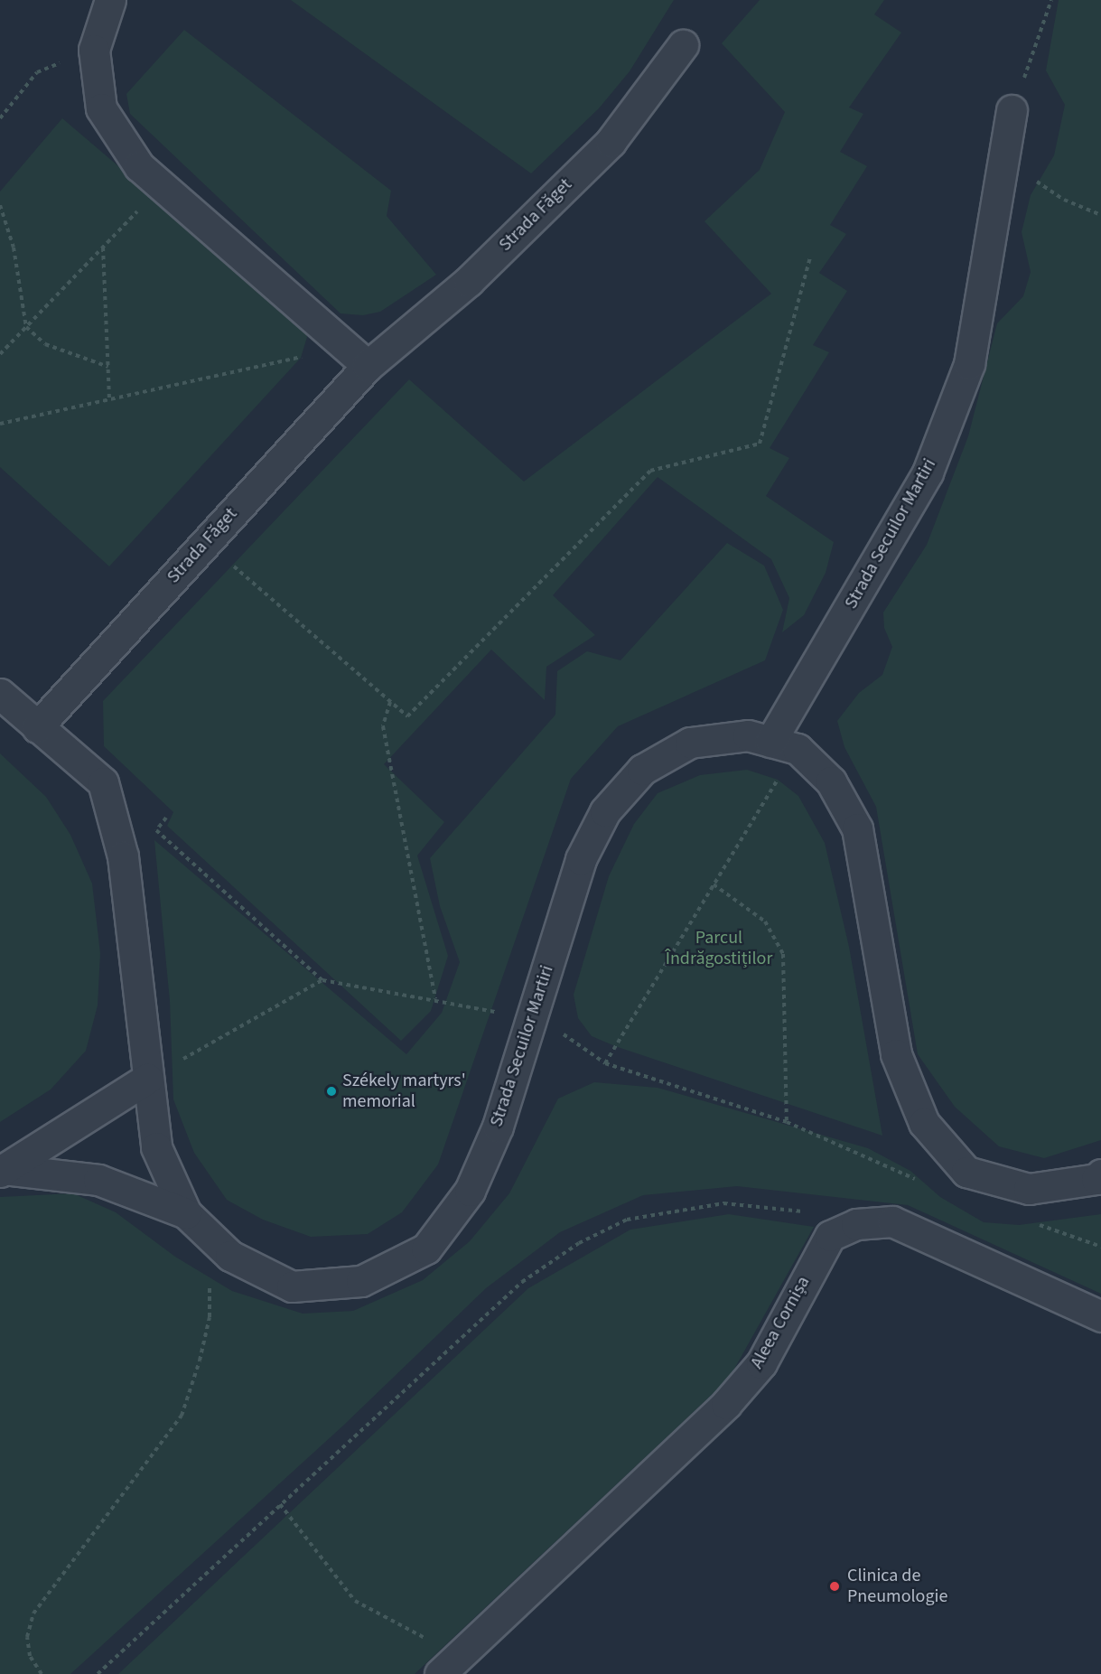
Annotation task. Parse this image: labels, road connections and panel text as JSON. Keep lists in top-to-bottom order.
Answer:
{
  "streets": {
    "street": ["Strada Făget", "Strada Secuilor Martiri", "Aleea Cornișa"]
  },
  "crossings": [
    ["Strada Făget", "Strada Secuilor Martiri"]
  ],
  "parks": ["Parcul Îndrăgostiților"],
  "places": ["Székely martyrs' memorial", "Clinica de Pneumologie"]
}
